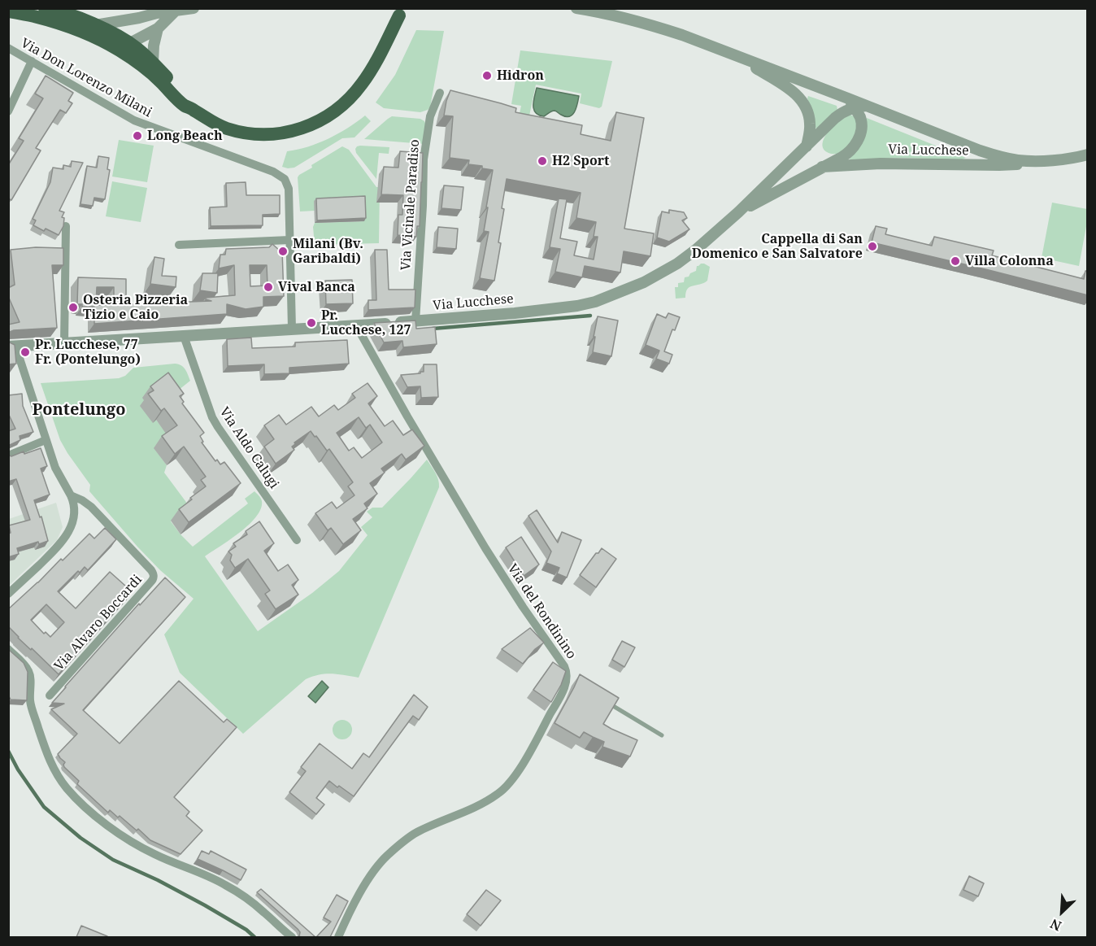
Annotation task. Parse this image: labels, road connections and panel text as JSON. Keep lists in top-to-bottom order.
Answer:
{
  "streets": {
    "street": [
      "Via Don Lorenzo Milani",
      "Via Lucchese",
      "Via Vicinale Paradiso",
      "Via Aldo Calugi",
      "Via del Rondinino",
      "Via Alvaro Boccardi"
    ]
  },
  "crossings": [
    ["Via Don Lorenzo Milani", "Via Lucchese"],
    ["Via Lucchese", "Via Vicinale Paradiso"],
    ["Via Lucchese", "Via Aldo Calugi"],
    ["Via Lucchese", "Via del Rondinino"]
  ],
  "districts": ["Pontelungo"],
  "places": [
    "Hidron",
    "Long Beach",
    "H2 Sport",
    "Cappella di San Domenico e San Salvatore",
    "Milani (Bv. Garibaldi)",
    "Villa Colonna",
    "Vival Banca",
    "Osteria Pizzeria Tizio e Caio",
    "Pr. Lucchese, 127",
    "Pr. Lucchese, 77 Fr. (Pontelungo)"
  ],
  "north": "bottom left"
}
